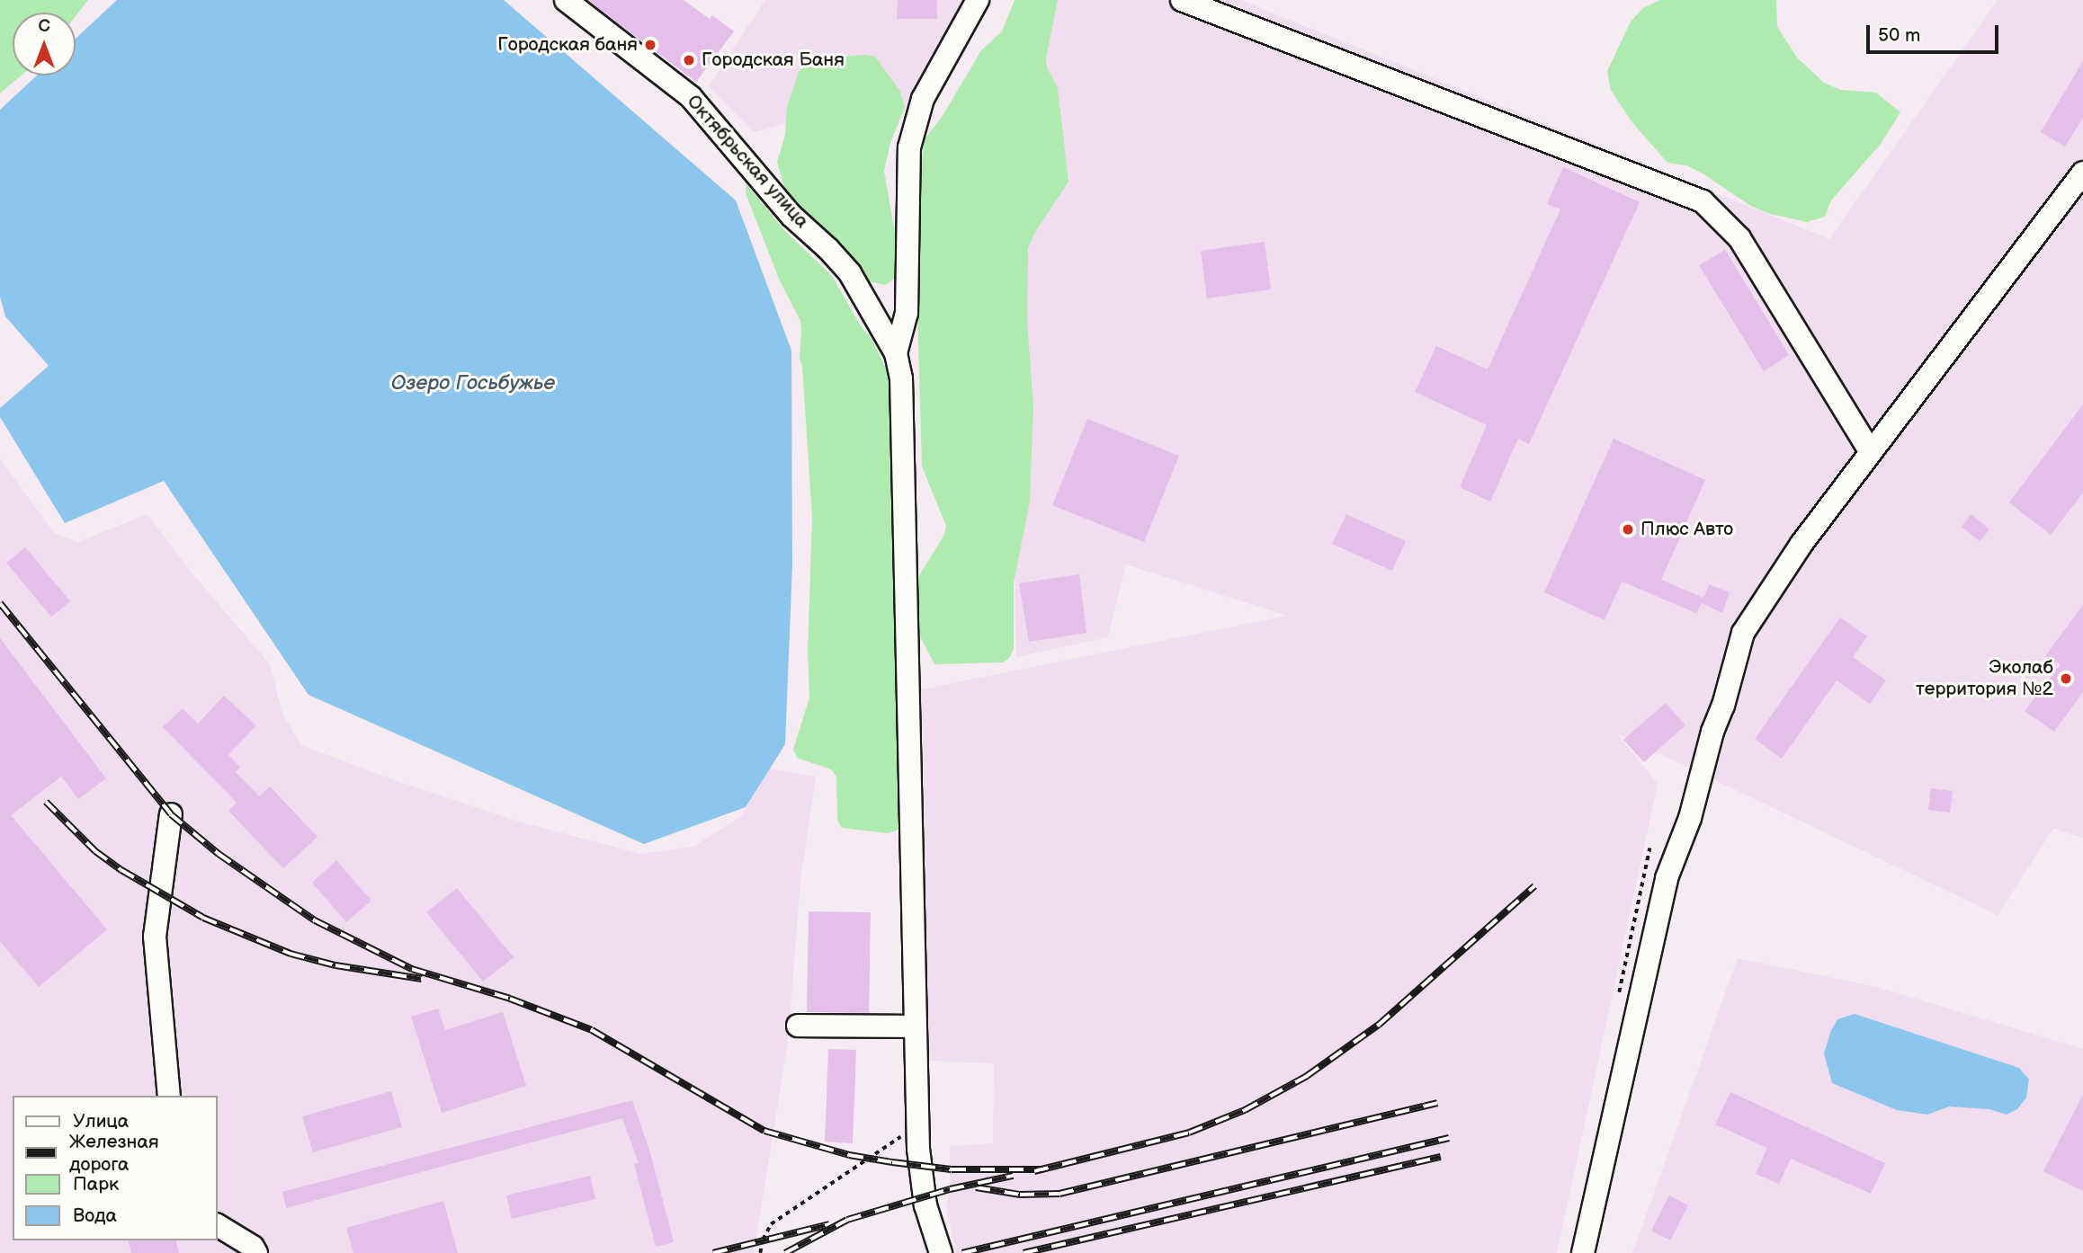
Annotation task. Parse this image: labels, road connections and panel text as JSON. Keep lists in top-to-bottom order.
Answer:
{
  "streets": {
    "street": ["Октябрьская улица"]
  },
  "water": ["Озеро Госьбужье"],
  "places": [
    "Городская баня",
    "Городская Баня",
    "Плюс Авто",
    "Эколаб территория №2"
  ],
  "legend": [
    "Улица",
    "Железная дорога",
    "Парк",
    "Вода"
  ],
  "scale_bar": "50 m",
  "north": "top"
}
